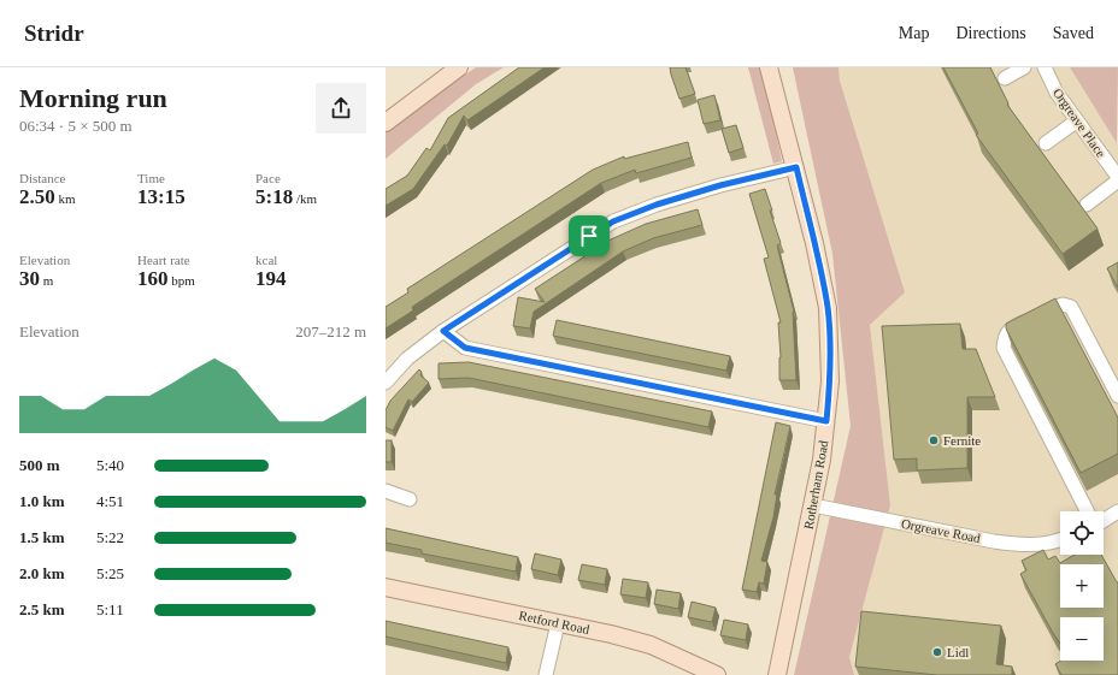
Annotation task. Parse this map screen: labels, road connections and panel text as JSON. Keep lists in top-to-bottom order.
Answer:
{
  "streets": {
    "main road": ["Rotherham Road", "Retford Road"],
    "street": ["Orgreave Place", "Orgreave Road"]
  },
  "crossings": [
    ["Rotherham Road", "Orgreave Road"]
  ],
  "places": ["Fernite", "Lidl"],
  "page": {
    "header": "Stridr",
    "nav": ["Map", "Directions", "Saved"],
    "heading": ["Morning run", "06:34 · 5 × 500 m"],
    "stats": [
      ["Distance", "2.50 km"],
      ["Time", "13:15"],
      ["Pace", "5:18 /km"],
      ["Elevation", "30 m"],
      ["Heart rate", "160 bpm"],
      ["kcal", "194"]
    ],
    "chart": ["Elevation", "207–212 m"],
    "list": [
      {
        "name": "500 m",
        "note": "5:40"
      },
      {
        "name": "1.0 km",
        "note": "4:51"
      },
      {
        "name": "1.5 km",
        "note": "5:22"
      },
      {
        "name": "2.0 km",
        "note": "5:25"
      },
      {
        "name": "2.5 km",
        "note": "5:11"
      }
    ],
    "map_buttons": ["+", "−"]
  }
}
